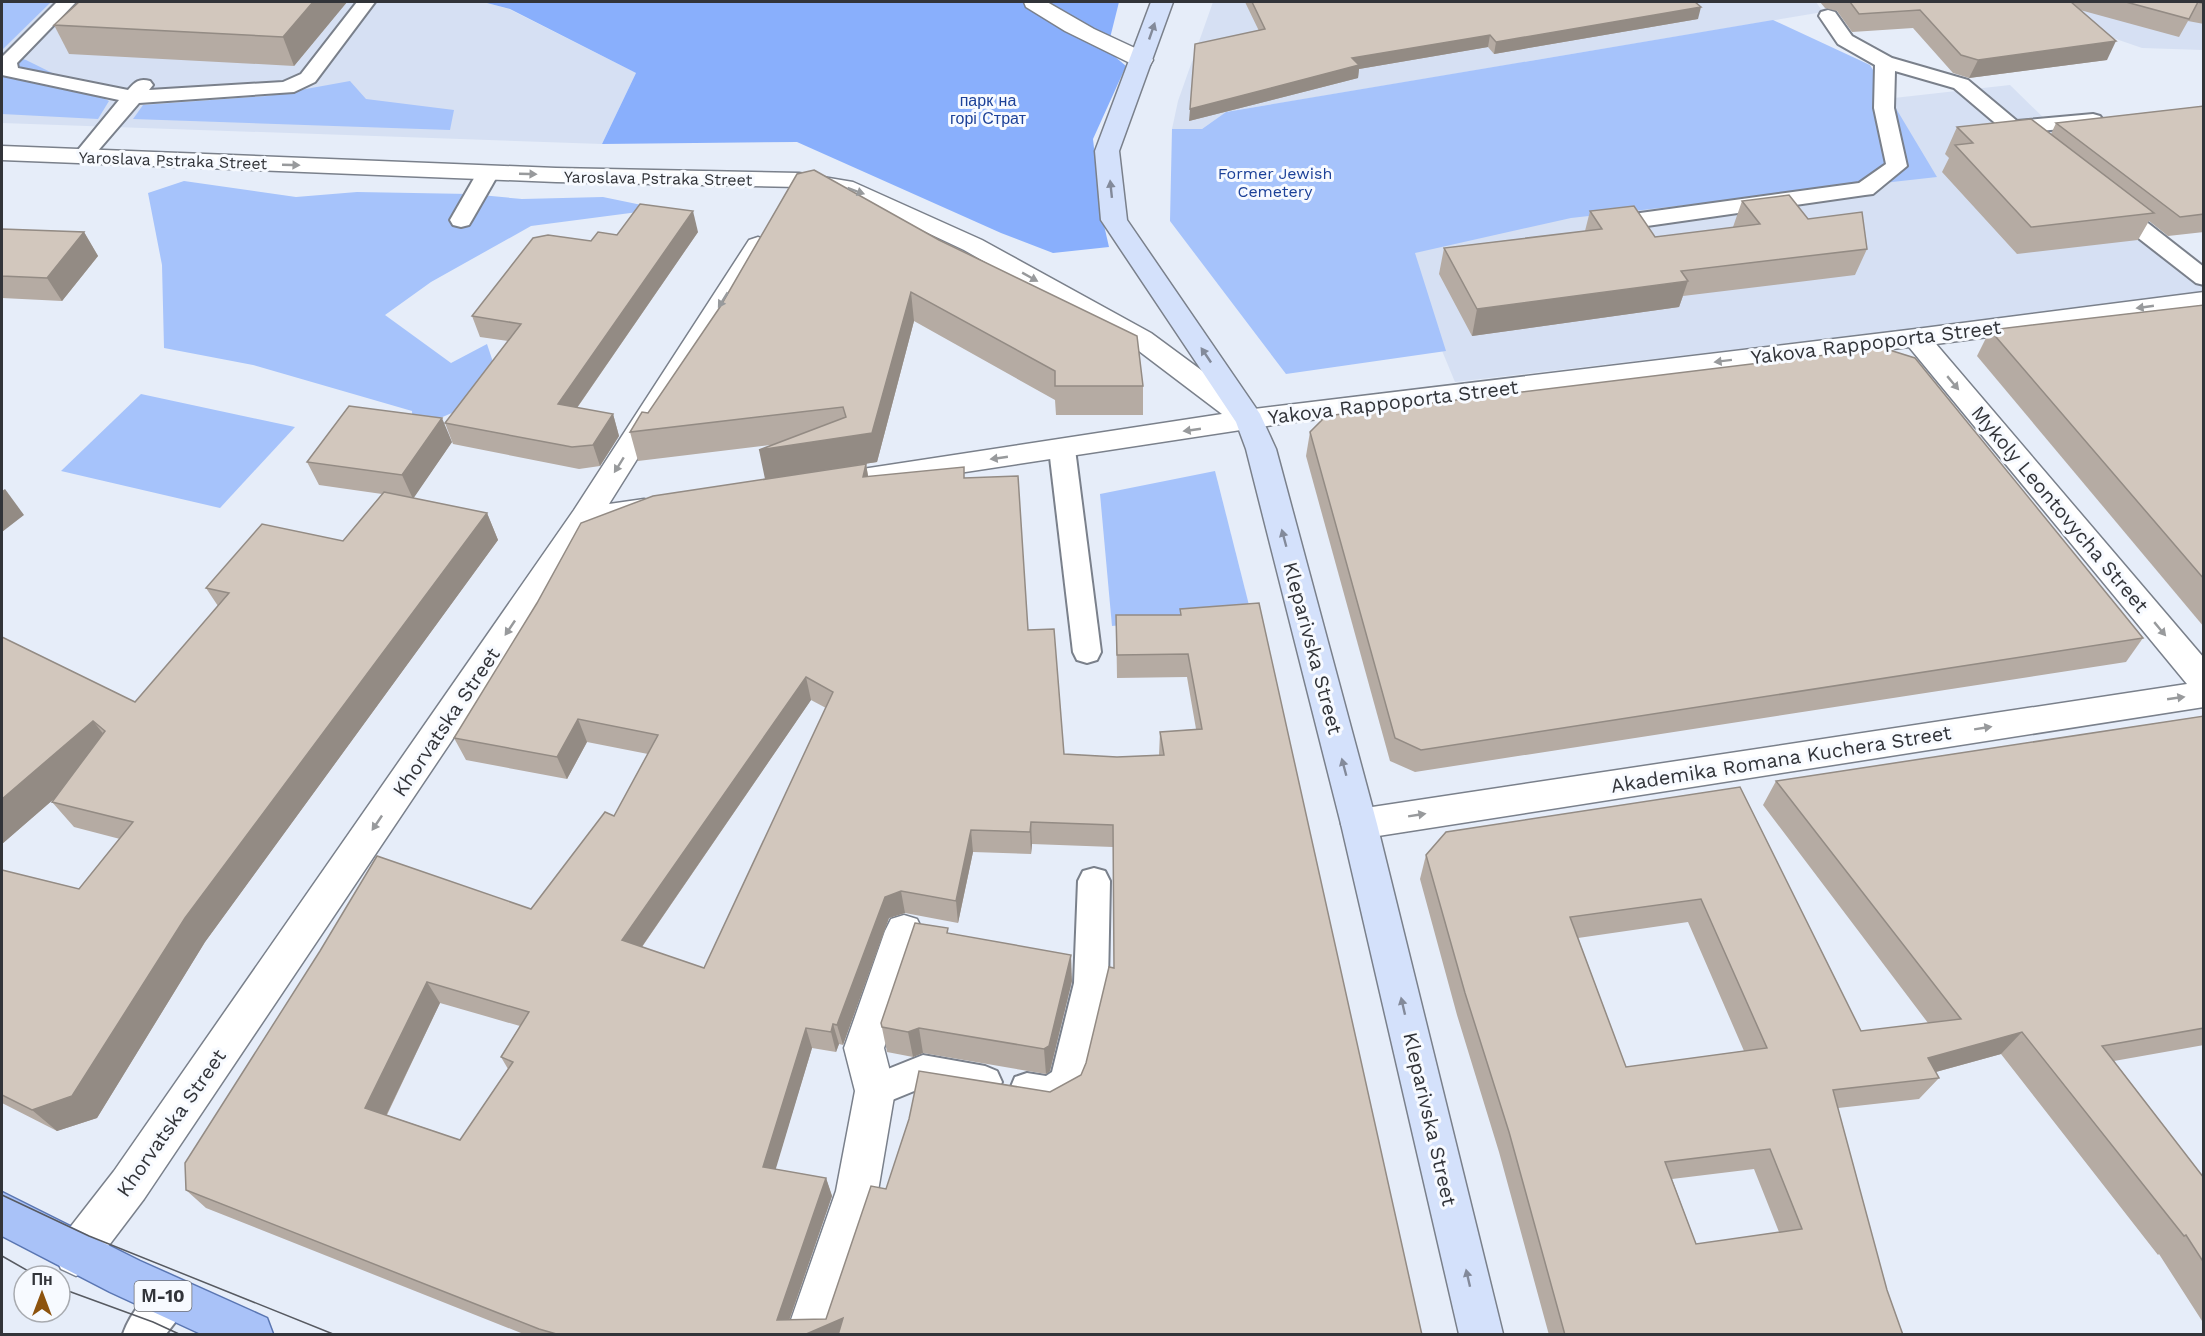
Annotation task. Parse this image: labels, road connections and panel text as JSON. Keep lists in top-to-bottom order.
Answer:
{
  "streets": {
    "main road": ["Kleparivska Street", "М-10"],
    "street": [
      "Yaroslava Pstraka Street",
      "Yakova Rappoporta Street",
      "Mykoly Leontovycha Street",
      "Khorvatska Street",
      "Akademika Romana Kuchera Street"
    ]
  },
  "crossings": [
    ["Yaroslava Pstraka Street", "Yakova Rappoporta Street"],
    ["Yaroslava Pstraka Street", "Kleparivska Street"],
    ["Yaroslava Pstraka Street", "Khorvatska Street"],
    ["Yakova Rappoporta Street", "Mykoly Leontovycha Street"],
    ["Yakova Rappoporta Street", "Kleparivska Street"],
    ["Kleparivska Street", "Akademika Romana Kuchera Street"],
    ["Khorvatska Street", "М-10"]
  ],
  "one_way": [
    "Yaroslava Pstraka Street",
    "Yakova Rappoporta Street",
    "Mykoly Leontovycha Street",
    "Kleparivska Street",
    "Khorvatska Street",
    "Akademika Romana Kuchera Street"
  ],
  "parks": ["парк на горі Страт", "Former Jewish Cemetery"],
  "north": "top"
}
